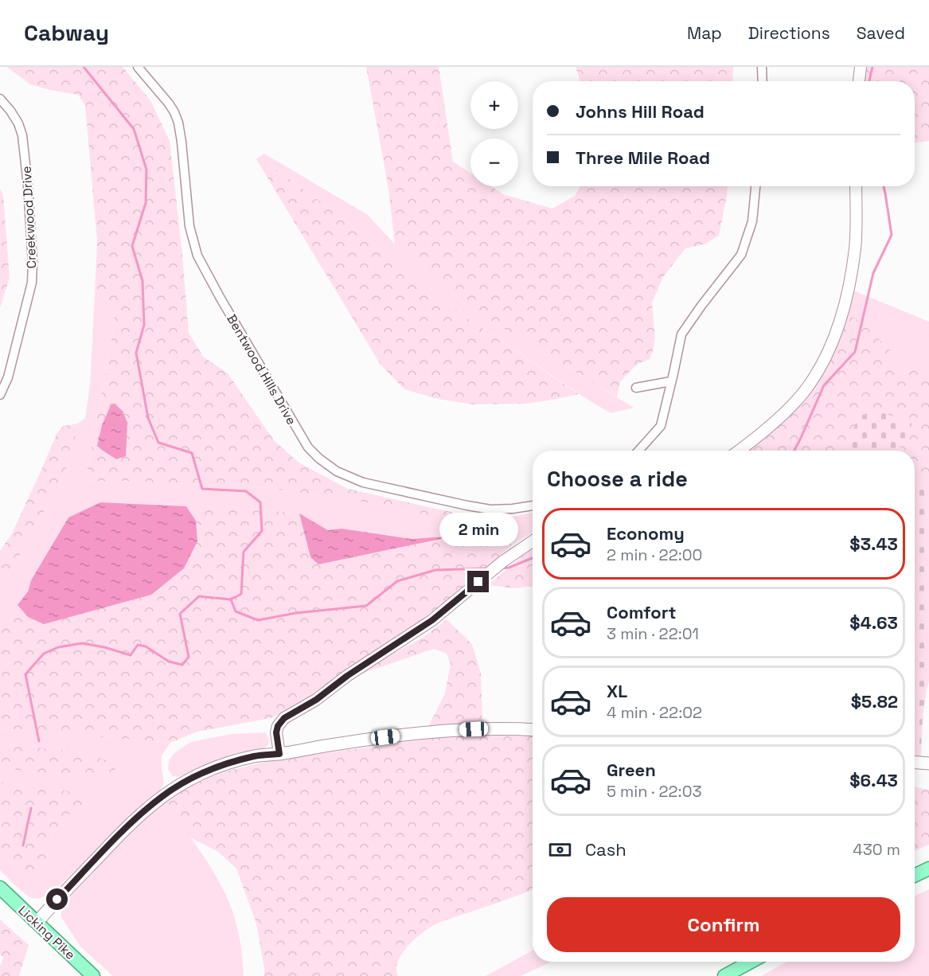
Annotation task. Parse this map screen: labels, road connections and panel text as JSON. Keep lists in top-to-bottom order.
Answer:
{
  "streets": {
    "main road": ["Licking Pike"],
    "street": ["Creekwood Drive", "Bentwood Hills Drive"]
  },
  "page": {
    "header": "Cabway",
    "nav": ["Map", "Directions", "Saved"],
    "map_buttons": ["+", "−"],
    "banner": ["Johns Hill Road", "Three Mile Road"],
    "heading": "Choose a ride",
    "list": [
      {
        "name": "Economy",
        "note": "2 min · 22:00",
        "value": "$3.43"
      },
      {
        "name": "Comfort",
        "note": "3 min · 22:01",
        "value": "$4.63"
      },
      {
        "name": "XL",
        "note": "4 min · 22:02",
        "value": "$5.82"
      },
      {
        "name": "Green",
        "note": "5 min · 22:03",
        "value": "$6.43"
      }
    ],
    "bubble": "2 min",
    "pay": ["Cash", "430 m"],
    "buttons": "Confirm"
  }
}
